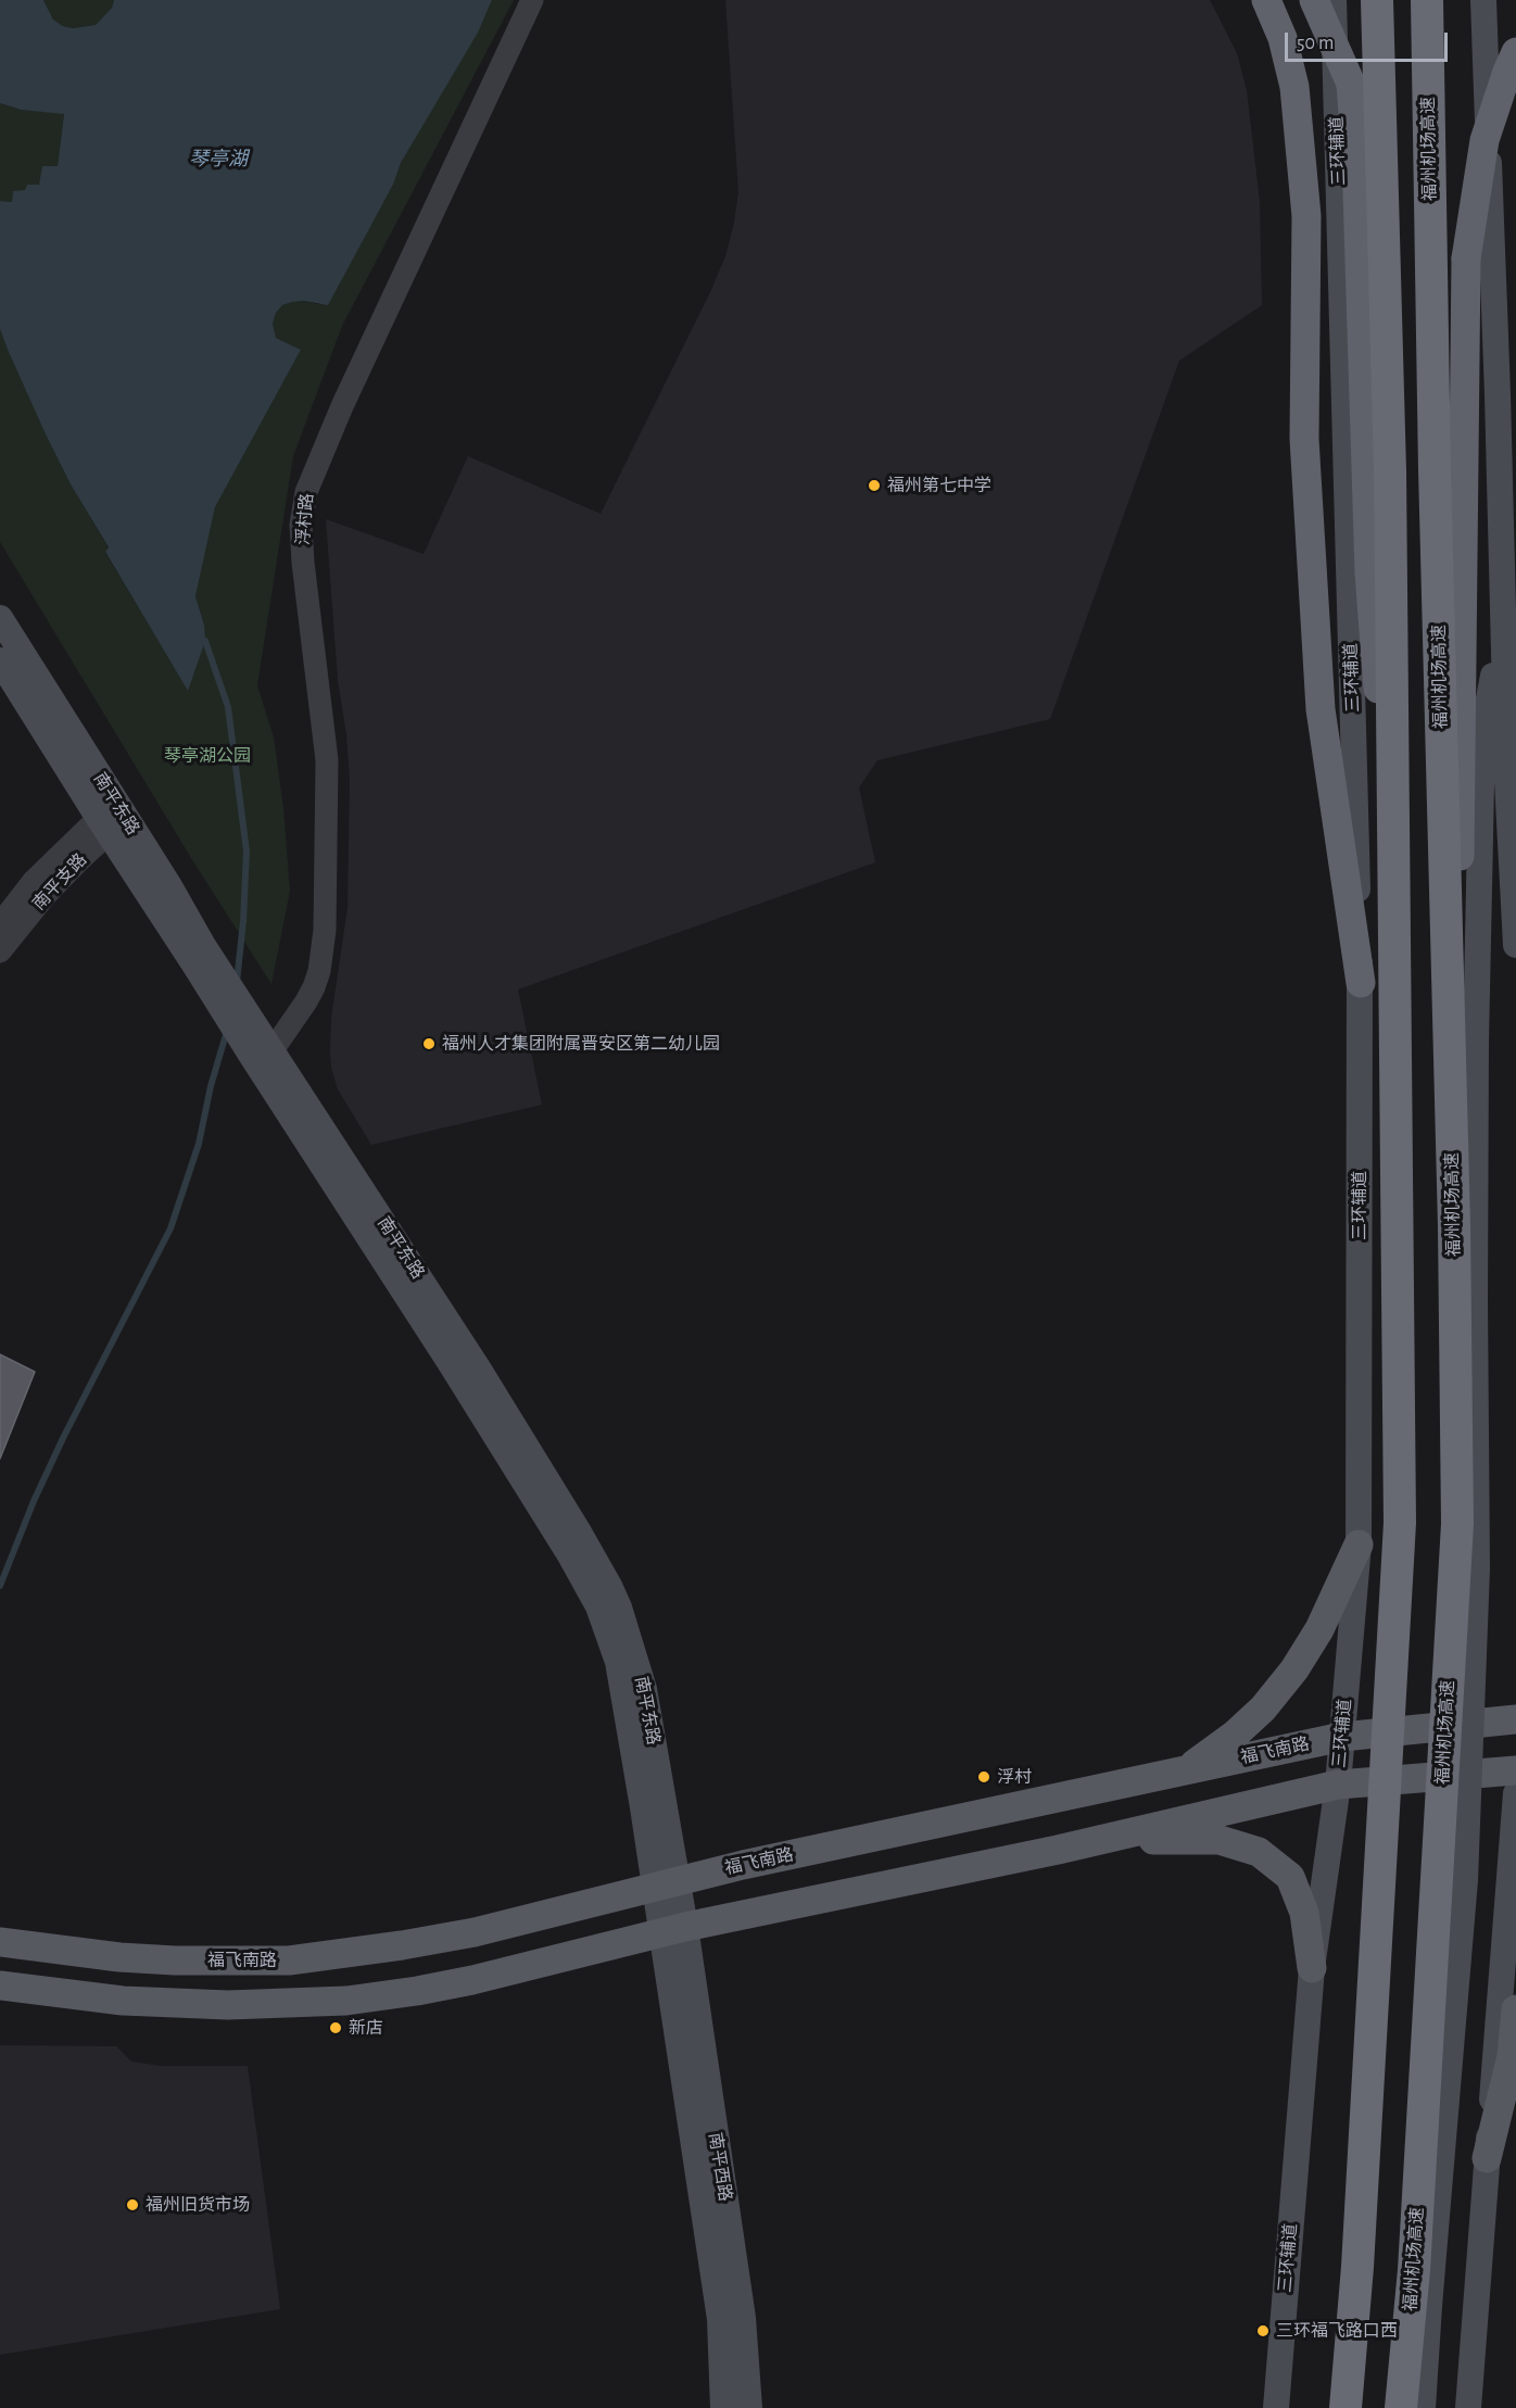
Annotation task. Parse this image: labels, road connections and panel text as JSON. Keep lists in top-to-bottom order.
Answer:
{
  "streets": {
    "highway": ["福州机场高速"],
    "main road": [
      "三环辅道",
      "南平东路",
      "福飞南路",
      "南平西路"
    ],
    "street": ["浮村路", "南平支路"]
  },
  "crossings": [
    ["三环辅道", "福飞南路"],
    ["浮村路", "南平东路"],
    ["南平东路", "南平支路"],
    ["南平东路", "福飞南路"],
    ["南平东路", "南平西路"]
  ],
  "water": ["琴亭湖"],
  "parks": ["琴亭湖公园"],
  "places": [
    "福州第七中学",
    "福州人才集团附属晋安区第二幼儿园",
    "浮村",
    "新店",
    "福州旧货市场",
    "三环福飞路口西"
  ],
  "scale_bar": "50 m"
}
